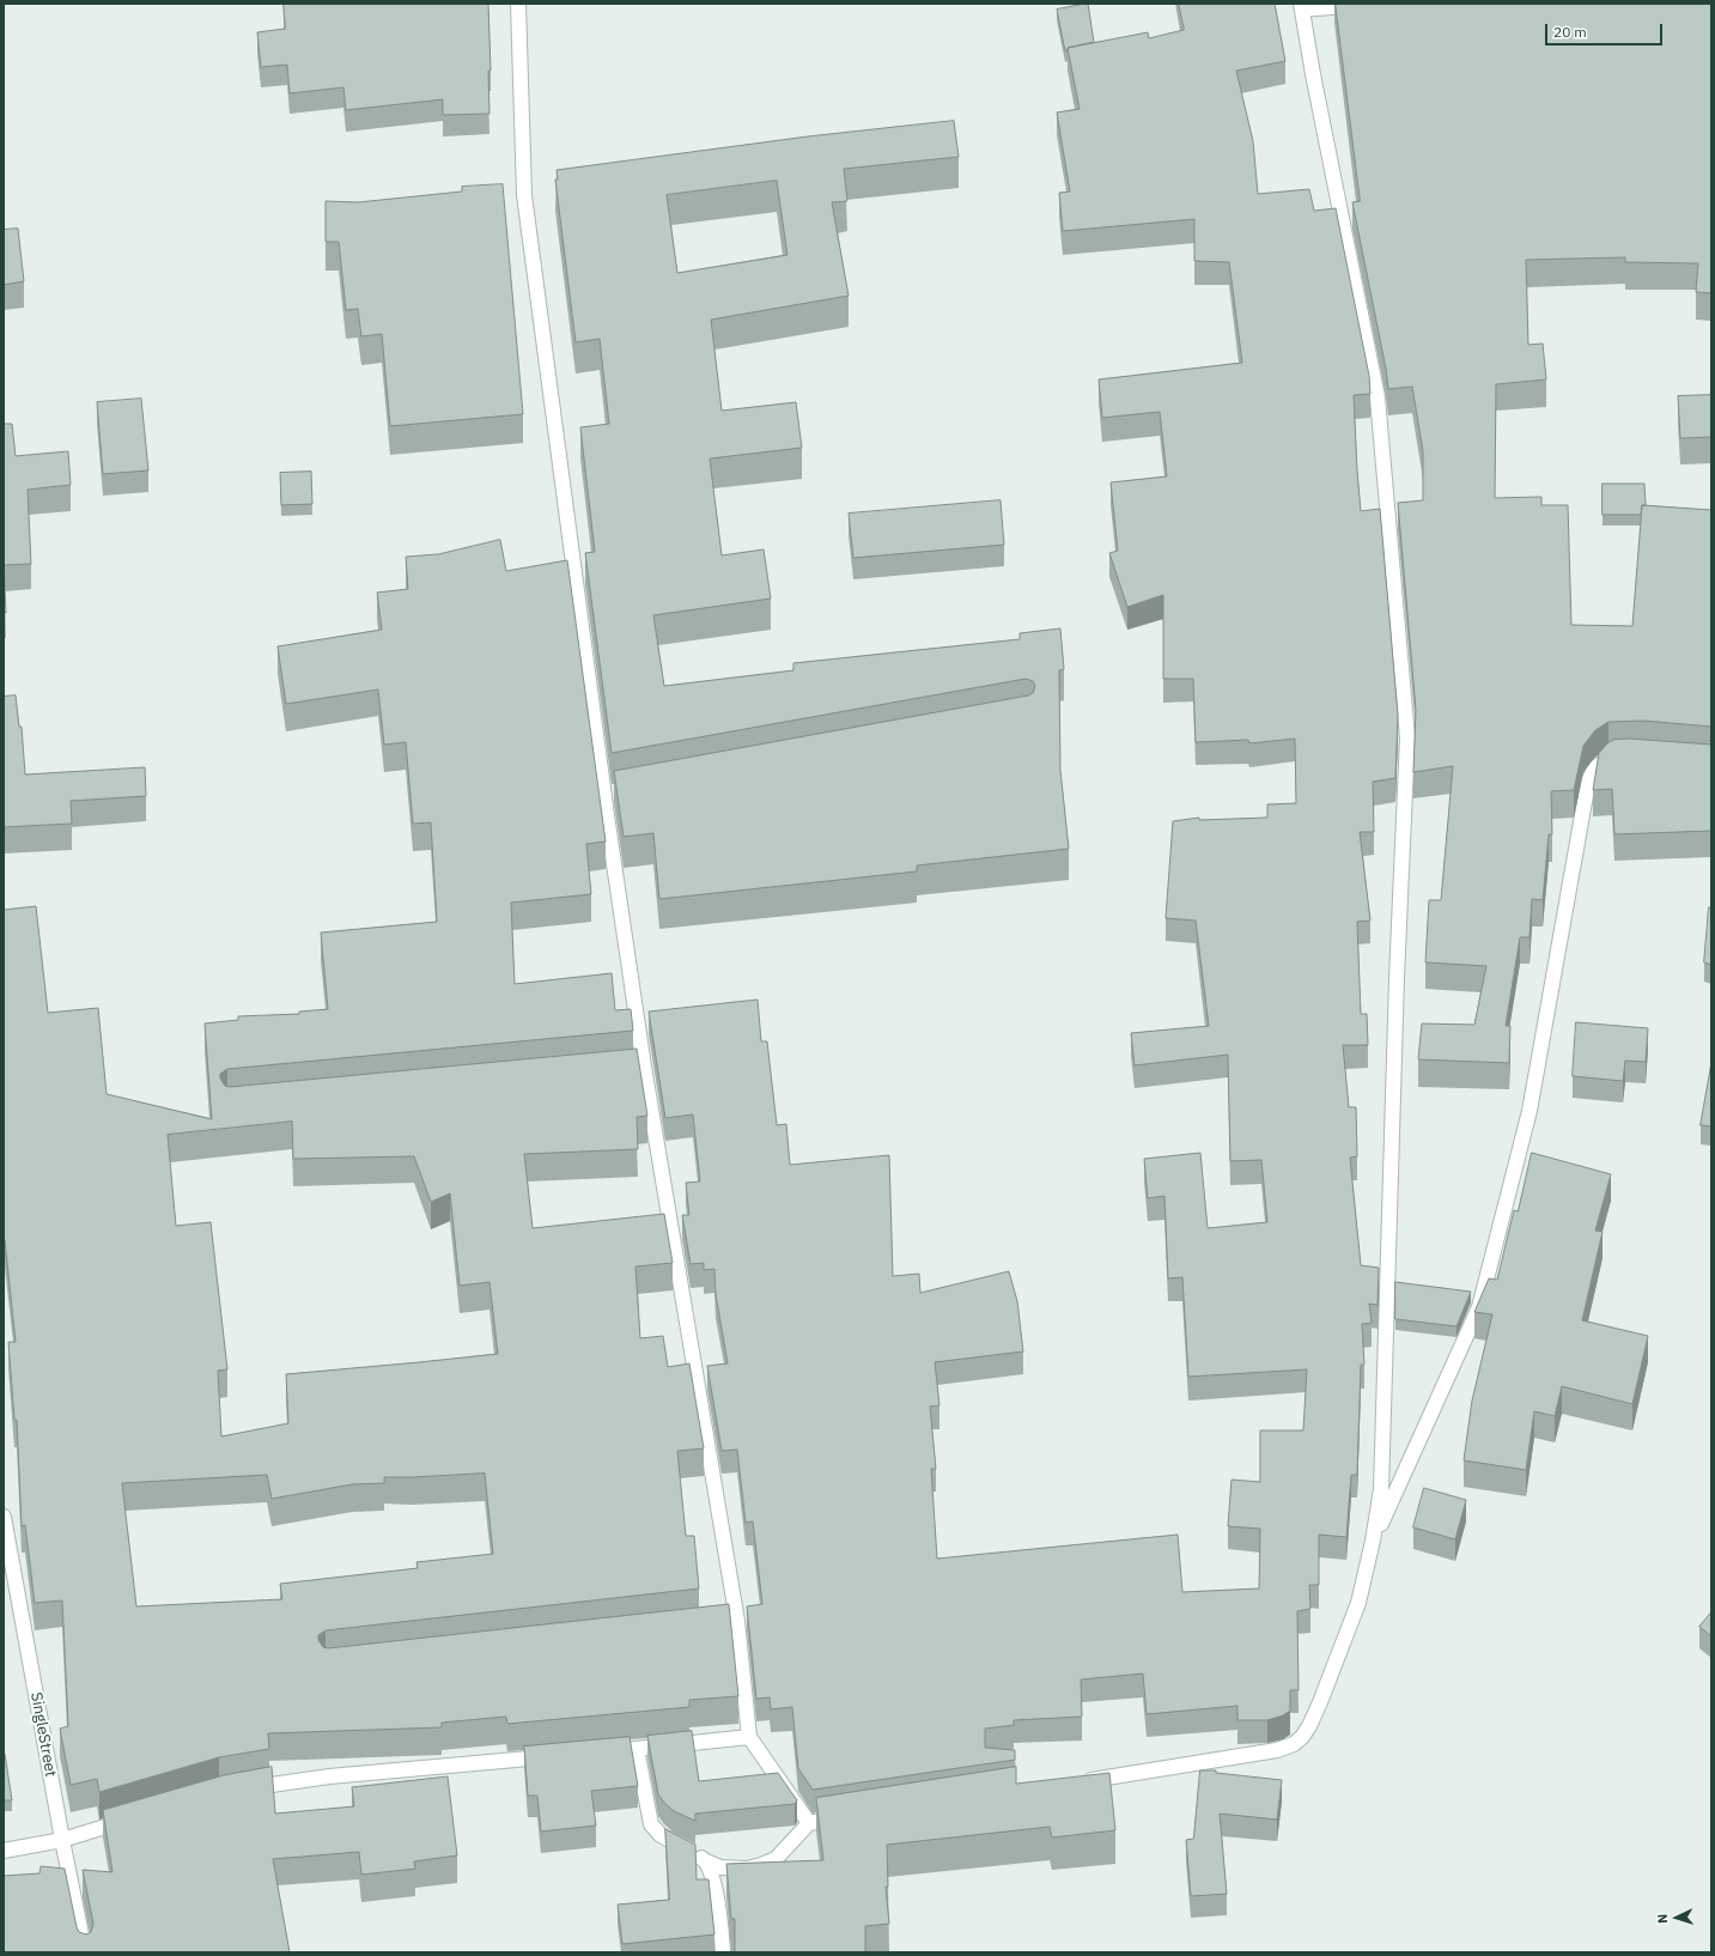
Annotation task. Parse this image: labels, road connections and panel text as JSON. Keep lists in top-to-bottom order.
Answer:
{
  "streets": {
    "street": ["SingleStreet"]
  },
  "scale_bar": "20 m",
  "north": "left"
}
